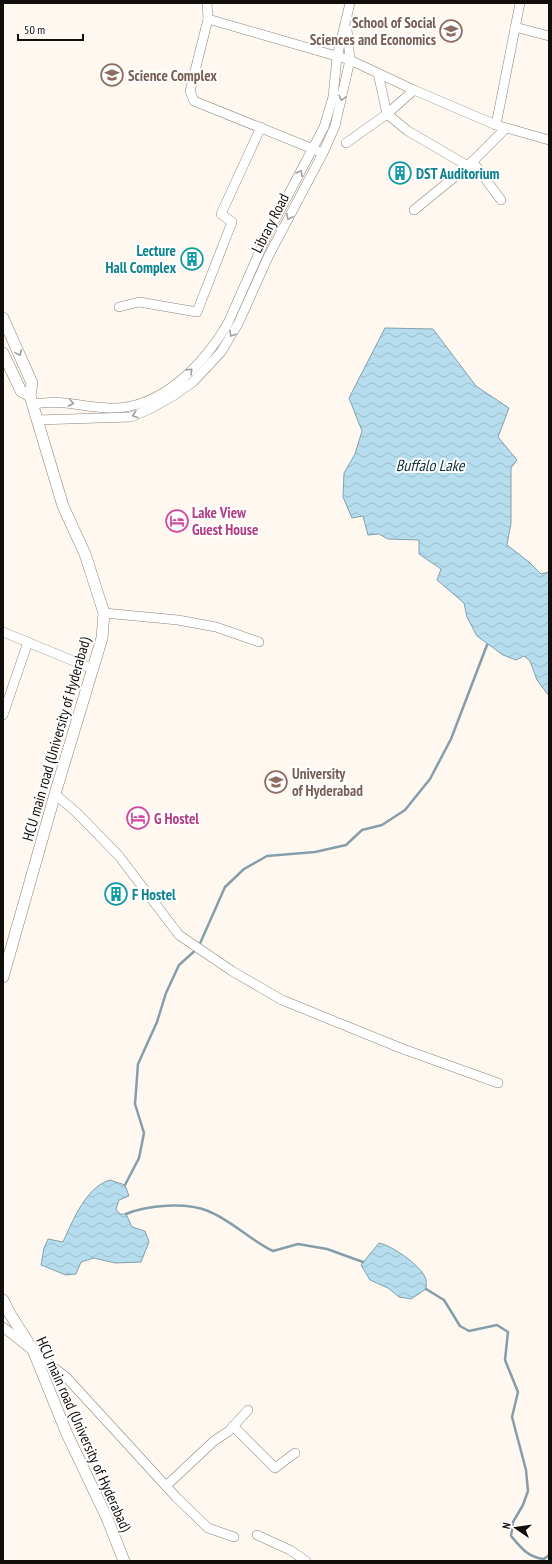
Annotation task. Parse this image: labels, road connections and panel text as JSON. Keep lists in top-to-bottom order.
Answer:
{
  "streets": {
    "street": ["Library Road", "HCU main road (University of Hyderabad)"]
  },
  "crossings": [
    ["Library Road", "HCU main road (University of Hyderabad)"]
  ],
  "one_way": ["Library Road"],
  "water": ["Buffalo Lake"],
  "places": {
    "school or university": ["School of Social Sciences and Economics", "Science Complex", "University of Hyderabad"],
    "building": ["DST Auditorium", "Lecture Hall Complex", "F Hostel"],
    "hotel": ["Lake View Guest House", "G Hostel"]
  },
  "scale_bar": "50 m",
  "north": "left"
}
